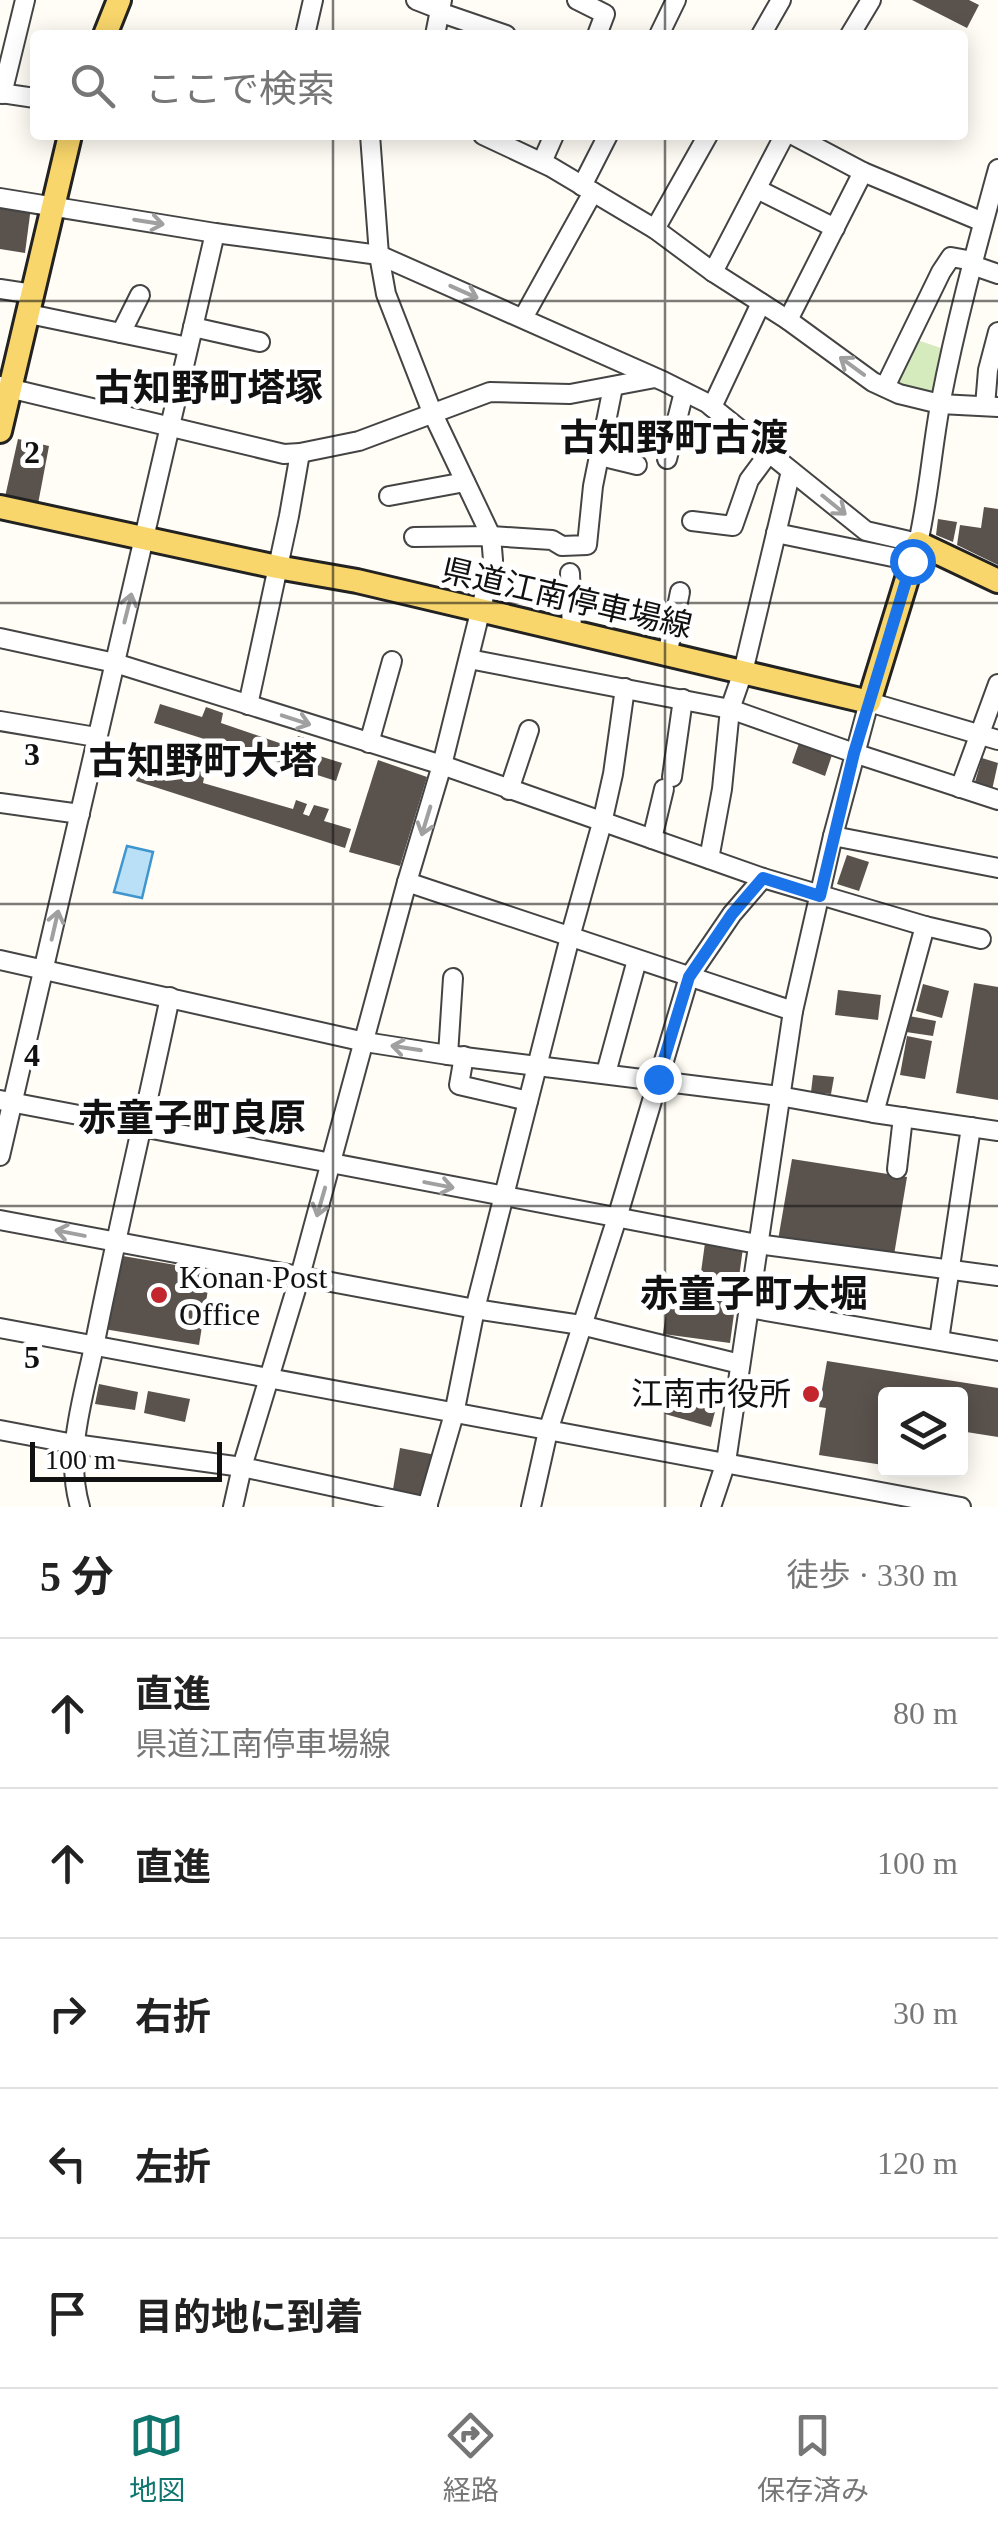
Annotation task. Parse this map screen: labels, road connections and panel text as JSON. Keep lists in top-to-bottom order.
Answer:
{
  "streets": {
    "main road": ["県道江南停車場線"]
  },
  "districts": [
    "古知野町塔塚",
    "古知野町古渡",
    "古知野町大塔",
    "赤童子町良原",
    "赤童子町大堀"
  ],
  "places": ["Konan Post Office", "江南市役所"],
  "scale_bar": "100 m",
  "page": {
    "search": "ここで検索",
    "scale": "100 m",
    "heading": ["5 分", "徒歩 · 330 m"],
    "list": [
      ["直進", "県道江南停車場線", "80 m"],
      ["直進", "100 m"],
      ["右折", "30 m"],
      ["左折", "120 m"],
      "目的地に到着"
    ],
    "nav": ["地図", "経路", "保存済み"]
  },
  "grid": {
    "rows": [
      "2",
      "3",
      "4",
      "5"
    ]
  }
}
